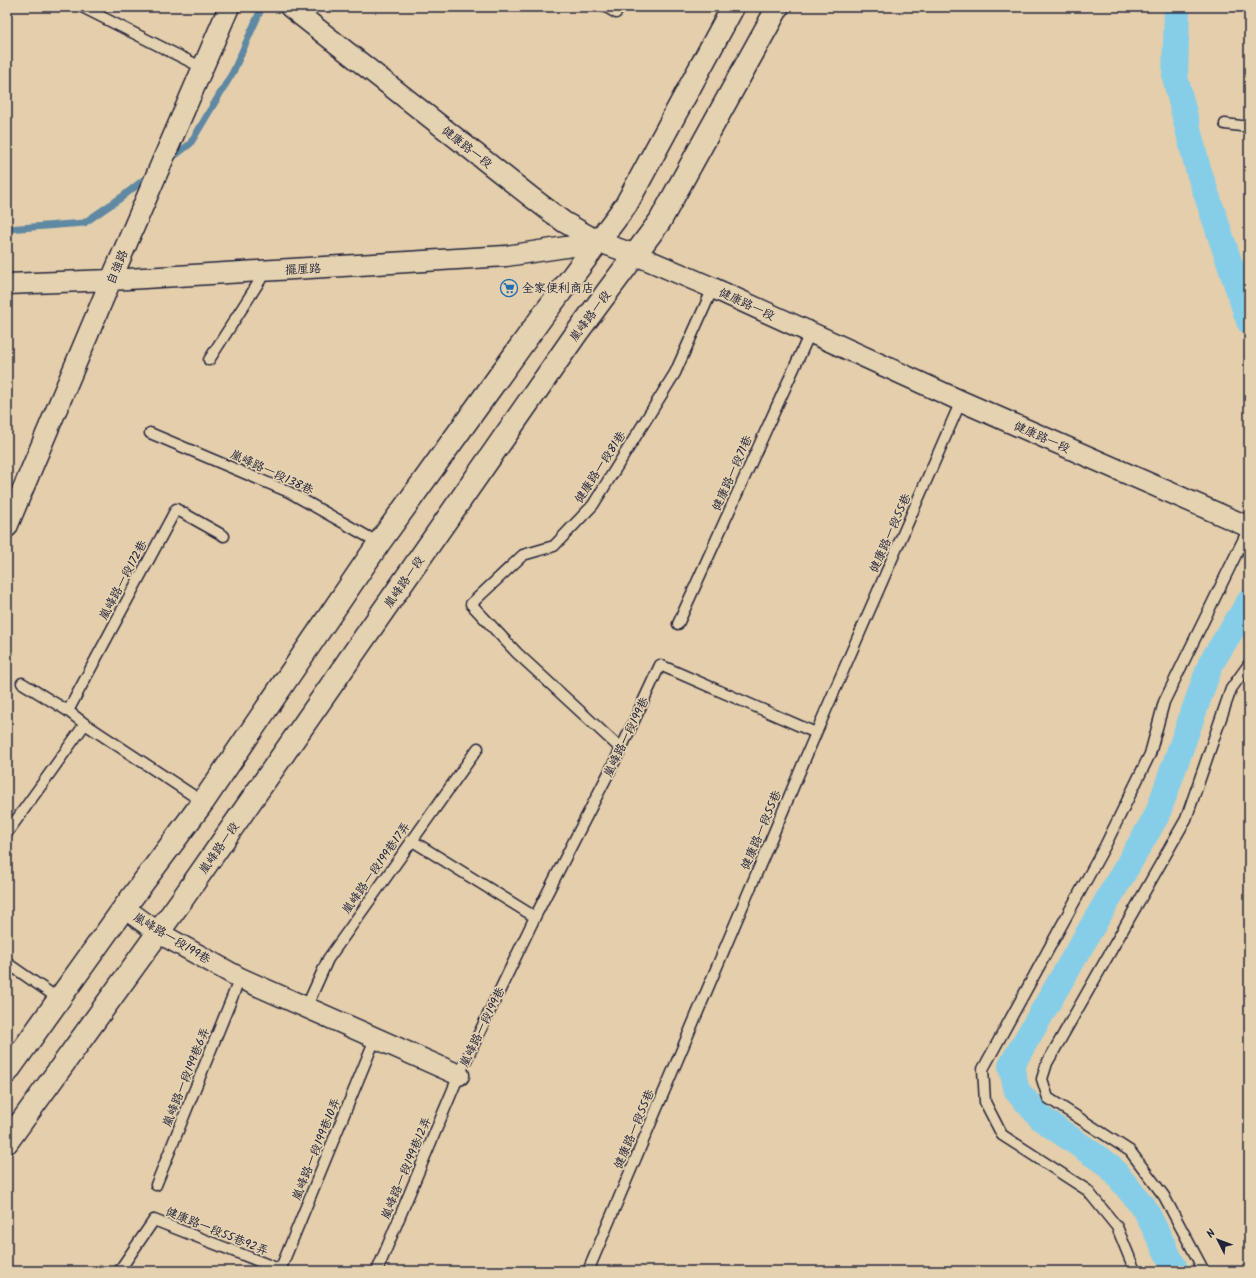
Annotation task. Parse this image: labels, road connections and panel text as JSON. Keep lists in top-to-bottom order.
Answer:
{
  "streets": {
    "main road": ["嵐峰路一段"],
    "street": [
      "健康路一段",
      "自強路",
      "擺厘路",
      "嵐峰路一段199巷"
    ],
    "lane": [
      "健康路一段81巷",
      "嵐峰路一段138巷",
      "健康路一段71巷",
      "健康路一段55巷",
      "嵐峰路一段172巷",
      "嵐峰路一段199巷17弄",
      "嵐峰路一段199巷6弄",
      "嵐峰路一段199巷10弄",
      "嵐峰路一段199巷12弄",
      "健康路一段55巷92弄"
    ]
  },
  "crossings": [
    ["健康路一段", "擺厘路"],
    ["健康路一段", "嵐峰路一段"],
    ["健康路一段", "健康路一段81巷"],
    ["健康路一段", "健康路一段71巷"],
    ["健康路一段", "健康路一段55巷"],
    ["自強路", "擺厘路"],
    ["嵐峰路一段", "嵐峰路一段199巷"],
    ["健康路一段81巷", "嵐峰路一段199巷"],
    ["健康路一段55巷", "嵐峰路一段199巷"],
    ["嵐峰路一段199巷", "嵐峰路一段199巷17弄"],
    ["嵐峰路一段199巷", "嵐峰路一段199巷6弄"],
    ["嵐峰路一段199巷", "嵐峰路一段199巷10弄"],
    ["嵐峰路一段199巷", "嵐峰路一段199巷12弄"],
    ["嵐峰路一段199巷10弄", "健康路一段55巷92弄"]
  ],
  "places": {
    "supermarket": ["全家便利商店"]
  },
  "north": "top left"
}
